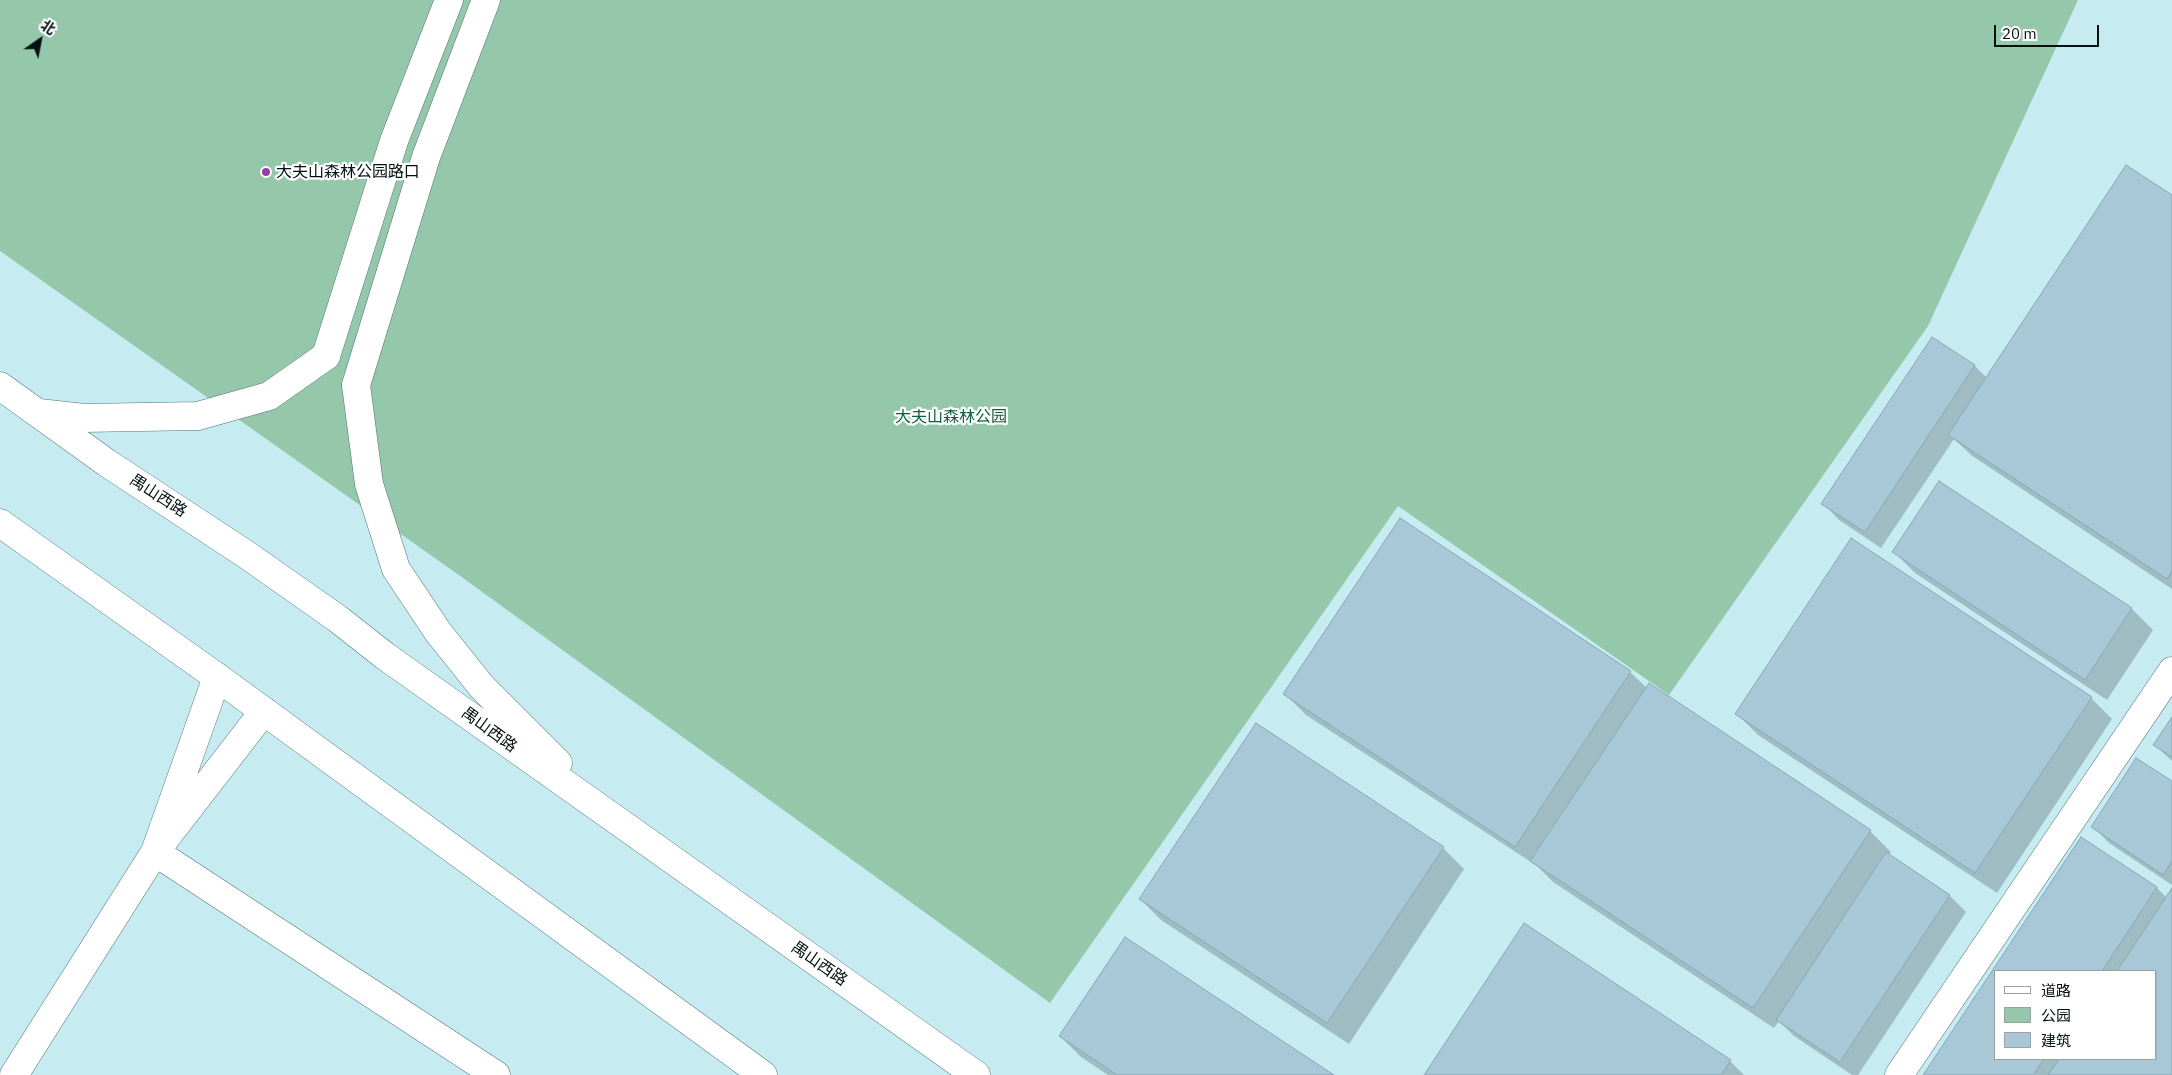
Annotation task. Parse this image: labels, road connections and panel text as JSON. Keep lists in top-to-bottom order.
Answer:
{
  "streets": {
    "main road": ["禺山西路"]
  },
  "parks": ["大夫山森林公园"],
  "places": ["大夫山森林公园路口"],
  "legend": ["道路", "公园", "建筑"],
  "scale_bar": "20 m",
  "north": "top right"
}
